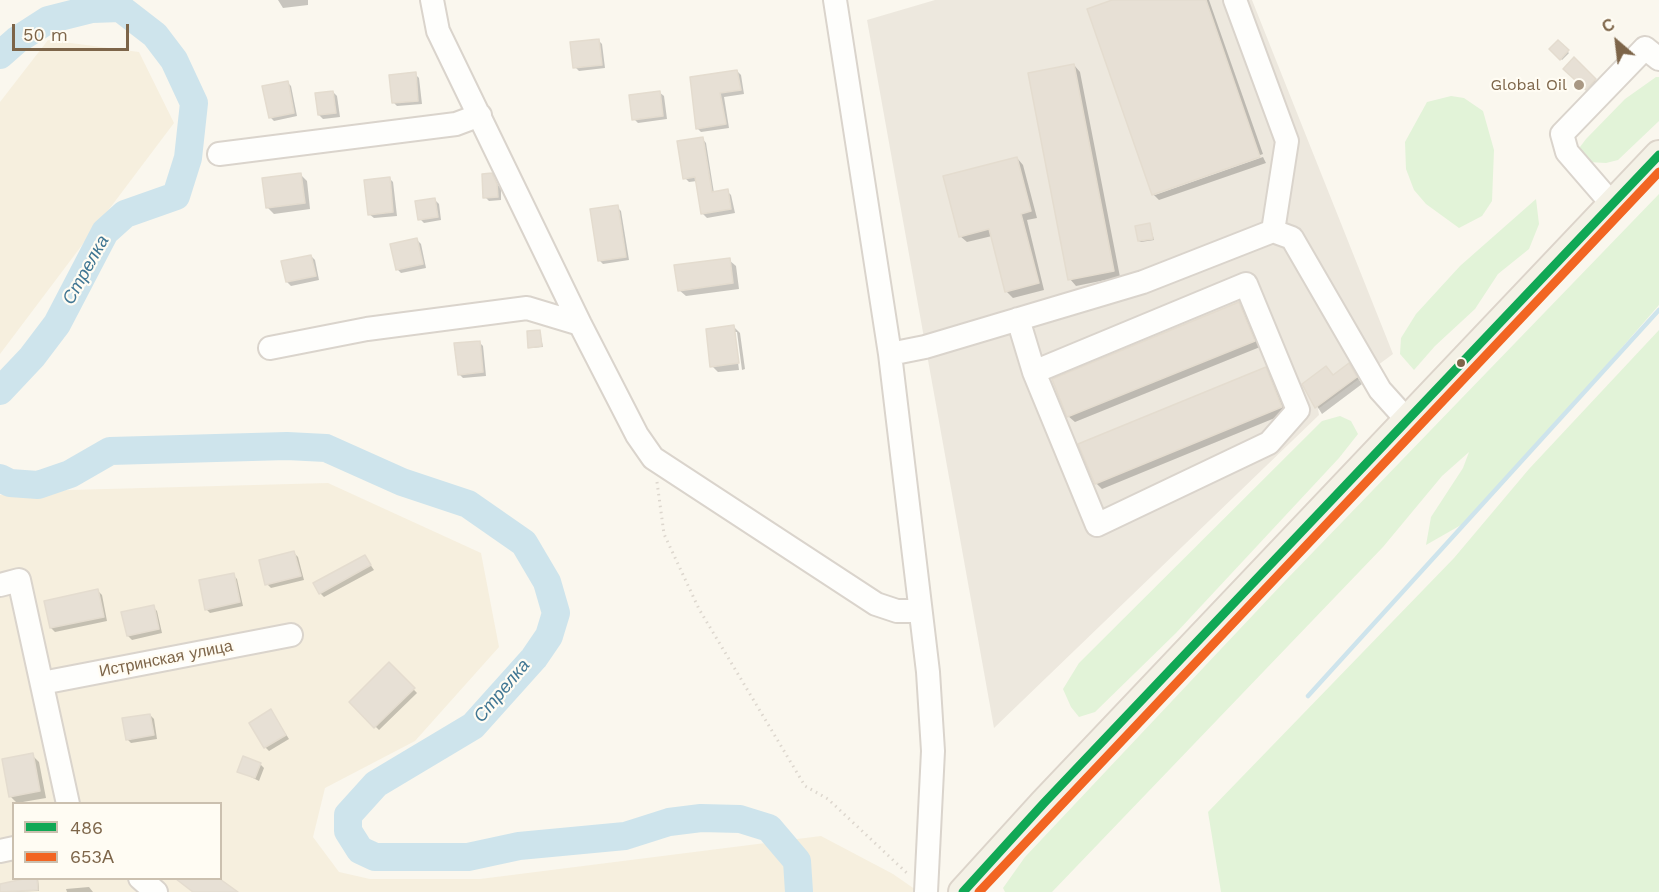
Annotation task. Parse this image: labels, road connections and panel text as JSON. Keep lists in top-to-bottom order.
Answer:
{
  "streets": {
    "street": ["Истринская улица"]
  },
  "water": ["Стрелка"],
  "places": ["Global Oil"],
  "lines": ["transit line 486", "transit line 653А"],
  "legend": ["486", "653А"],
  "scale_bar": "50 m",
  "north": "top left"
}
